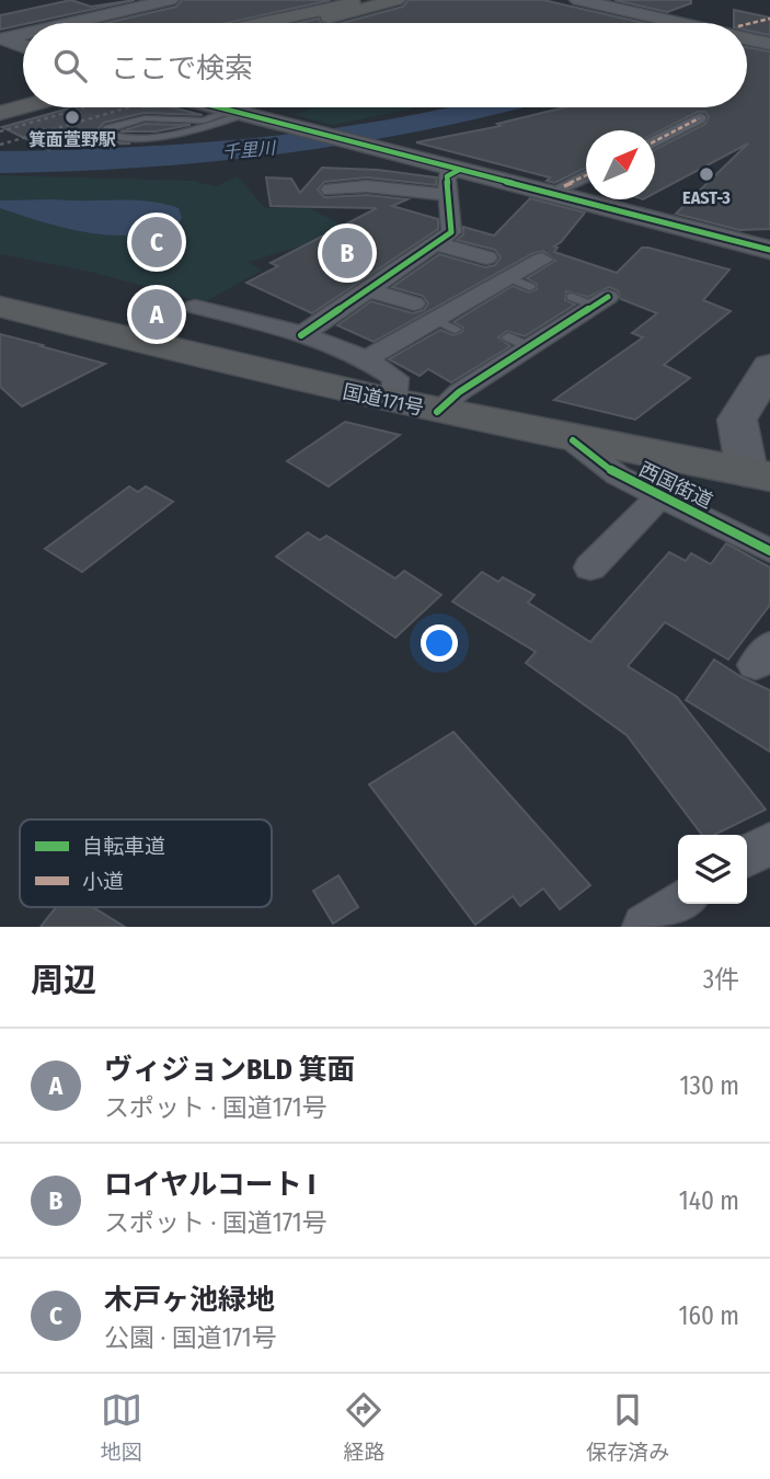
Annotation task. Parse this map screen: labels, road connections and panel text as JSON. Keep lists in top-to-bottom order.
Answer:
{
  "streets": {
    "highway": ["国道171号"],
    "street": ["西国街道"]
  },
  "crossings": [
    ["国道171号", "西国街道"]
  ],
  "water": ["千里川"],
  "places": ["箕面萱野駅", "EAST-3"],
  "legend": ["自転車道", "小道"],
  "north": "top right",
  "page": {
    "search": "ここで検索",
    "pins": ["C", "B", "A"],
    "heading": ["周辺", "3件"],
    "list": [
      {
        "mark": "A",
        "name": "ヴィジョンBLD 箕面",
        "note": "スポット · 国道171号",
        "value": "130 m"
      },
      {
        "mark": "B",
        "name": "ロイヤルコート I",
        "note": "スポット · 国道171号",
        "value": "140 m"
      },
      {
        "mark": "C",
        "name": "木戸ヶ池緑地",
        "note": "公園 · 国道171号",
        "value": "160 m"
      }
    ],
    "nav": ["地図", "経路", "保存済み"]
  }
}
